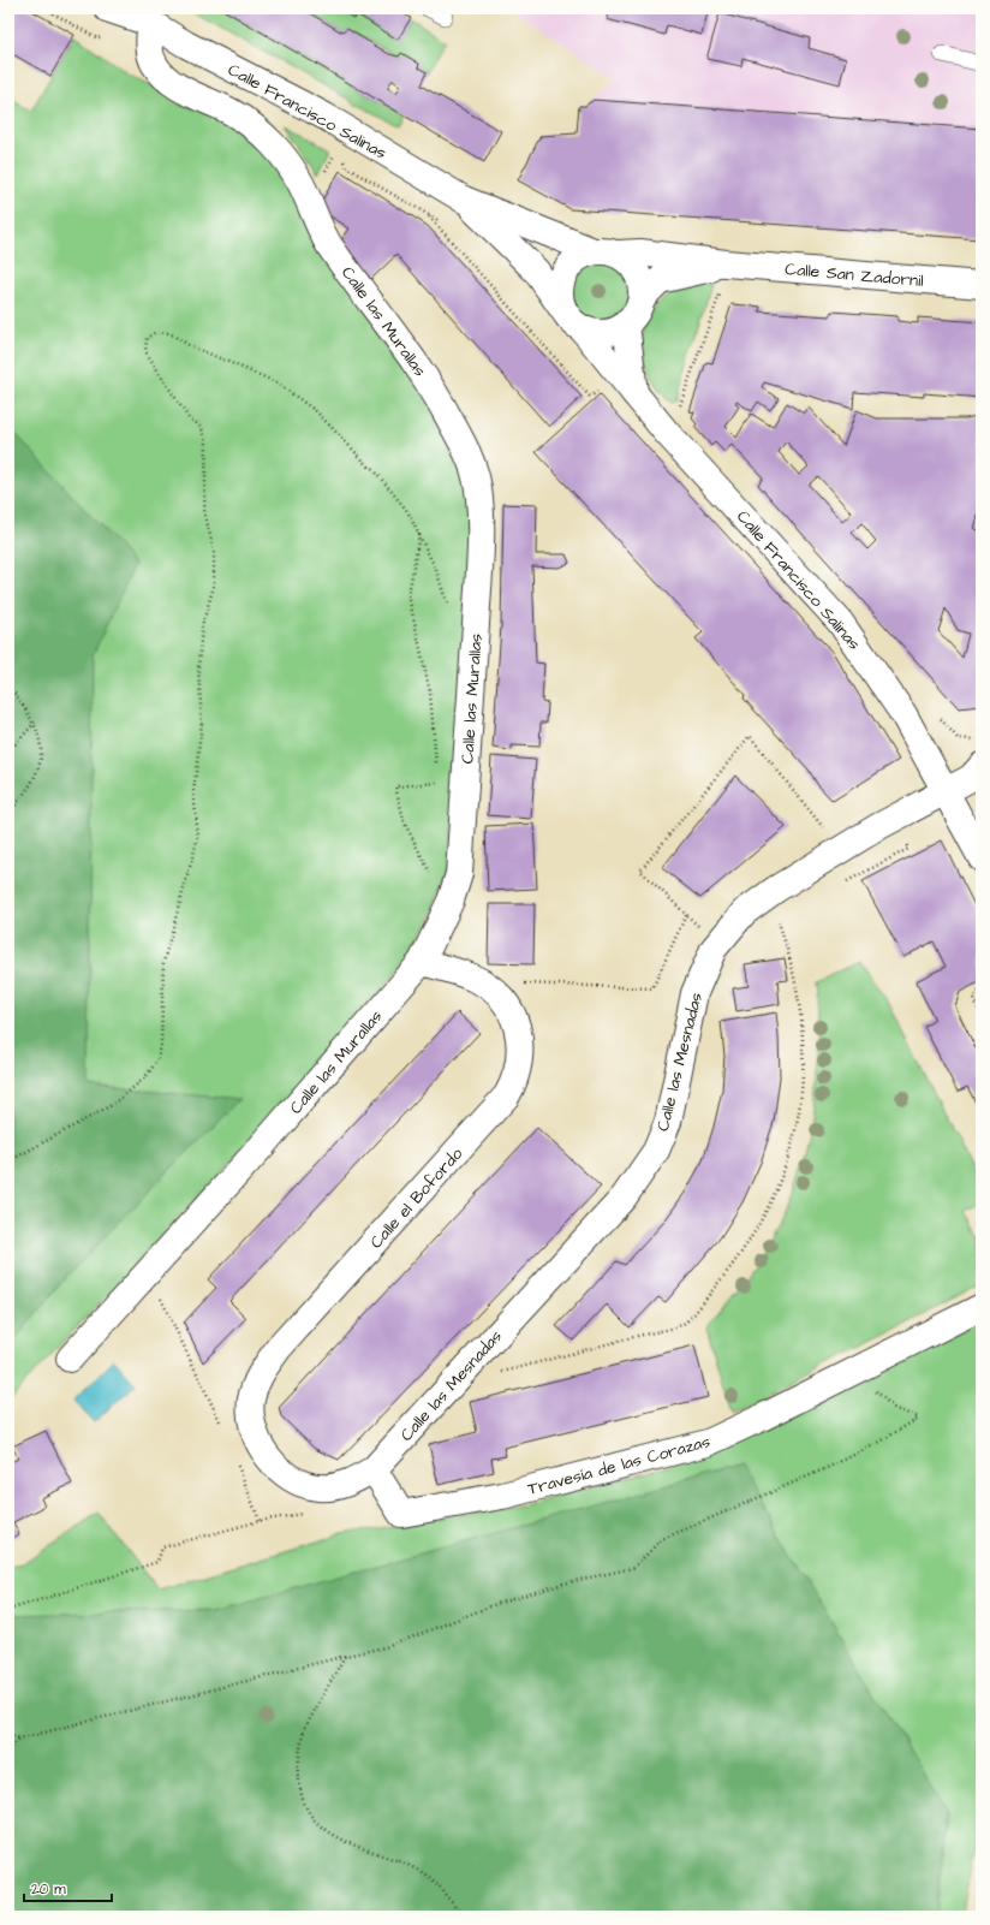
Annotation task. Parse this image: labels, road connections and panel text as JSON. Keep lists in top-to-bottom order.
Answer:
{
  "streets": {
    "street": [
      "Calle Francisco Salinas",
      "Calle San Zadornil",
      "Calle las Murallas",
      "Calle las Mesnadas",
      "Calle el Bofordo",
      "Travesía de las Corazas"
    ]
  },
  "crossings": [
    ["Calle Francisco Salinas", "Calle San Zadornil"],
    ["Calle Francisco Salinas", "Calle las Murallas"],
    ["Calle Francisco Salinas", "Calle las Mesnadas"],
    ["Calle las Murallas", "Calle el Bofordo"],
    ["Calle las Mesnadas", "Calle el Bofordo"],
    ["Calle las Mesnadas", "Travesía de las Corazas"]
  ],
  "scale_bar": "20 m"
}
